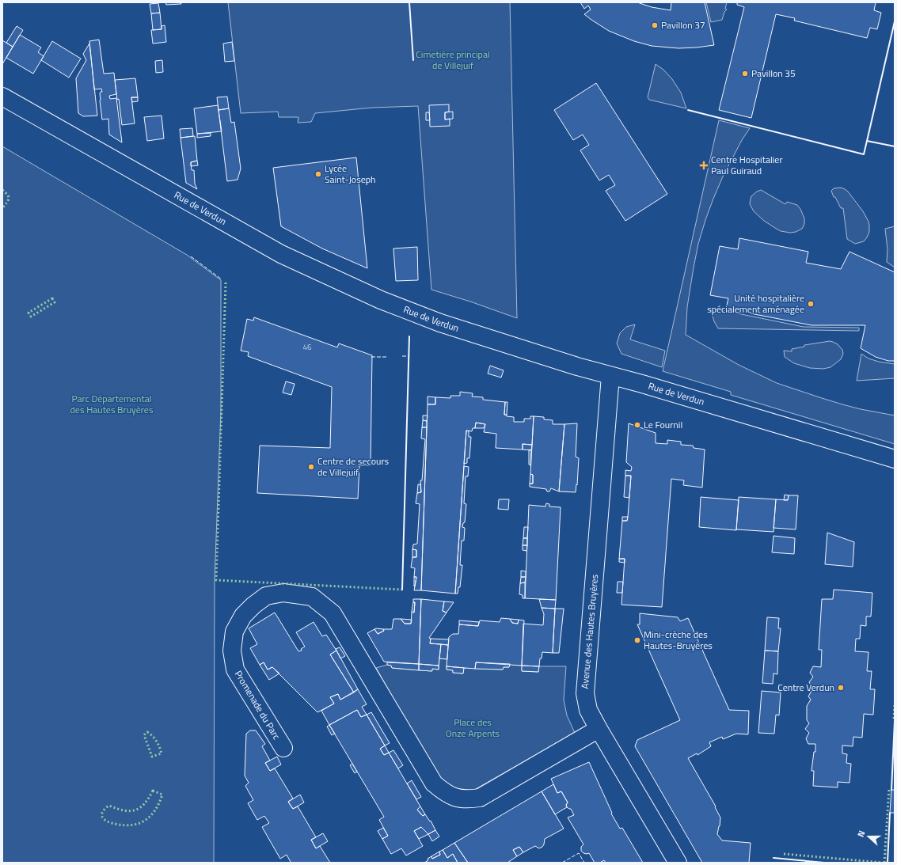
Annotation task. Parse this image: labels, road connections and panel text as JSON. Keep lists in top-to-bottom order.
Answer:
{
  "streets": {
    "street": ["Rue de Verdun", "Avenue des Hautes Bruyères", "Promenade du Parc"]
  },
  "crossings": [
    ["Rue de Verdun", "Avenue des Hautes Bruyères"],
    ["Avenue des Hautes Bruyères", "Promenade du Parc"]
  ],
  "parks": ["Cimetière principal de Villejuif", "Parc Départemental des Hautes Bruyères", "Place des Onze Arpents"],
  "places": {
    "other": [
      "Pavillon 37",
      "Pavillon 35",
      "Lycée Saint-Joseph",
      "Unité hospitalière spécialement aménagée",
      "Le Fournil",
      "Centre de secours de Villejuif",
      "Mini-crèche des Hautes-Bruyères",
      "Centre Verdun"
    ],
    "health": ["Centre Hospitalier Paul Guiraud"]
  },
  "house_numbers": ["46"],
  "north": "left"
}
